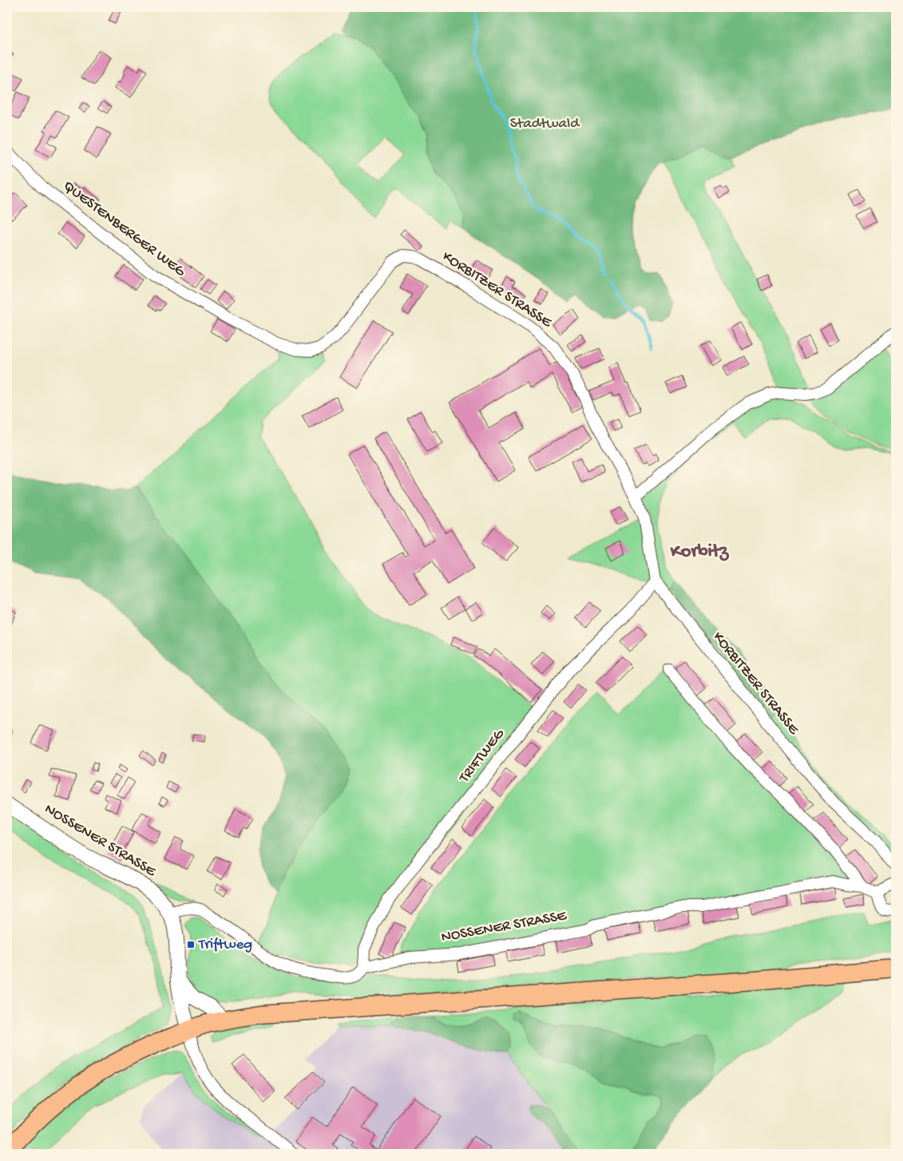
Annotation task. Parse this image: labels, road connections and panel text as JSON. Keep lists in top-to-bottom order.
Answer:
{
  "streets": {
    "street": [
      "QUESTENBERGER WEG",
      "KORBITZER STRASSE",
      "TRIFTWEG",
      "NOSSENER STRASSE"
    ]
  },
  "crossings": [
    ["QUESTENBERGER WEG", "KORBITZER STRASSE"],
    ["KORBITZER STRASSE", "TRIFTWEG"],
    ["TRIFTWEG", "NOSSENER STRASSE"]
  ],
  "districts": ["Korbitz"],
  "parks": ["Stadtwald"],
  "places": {
    "transit": ["Triftweg"]
  }
}
